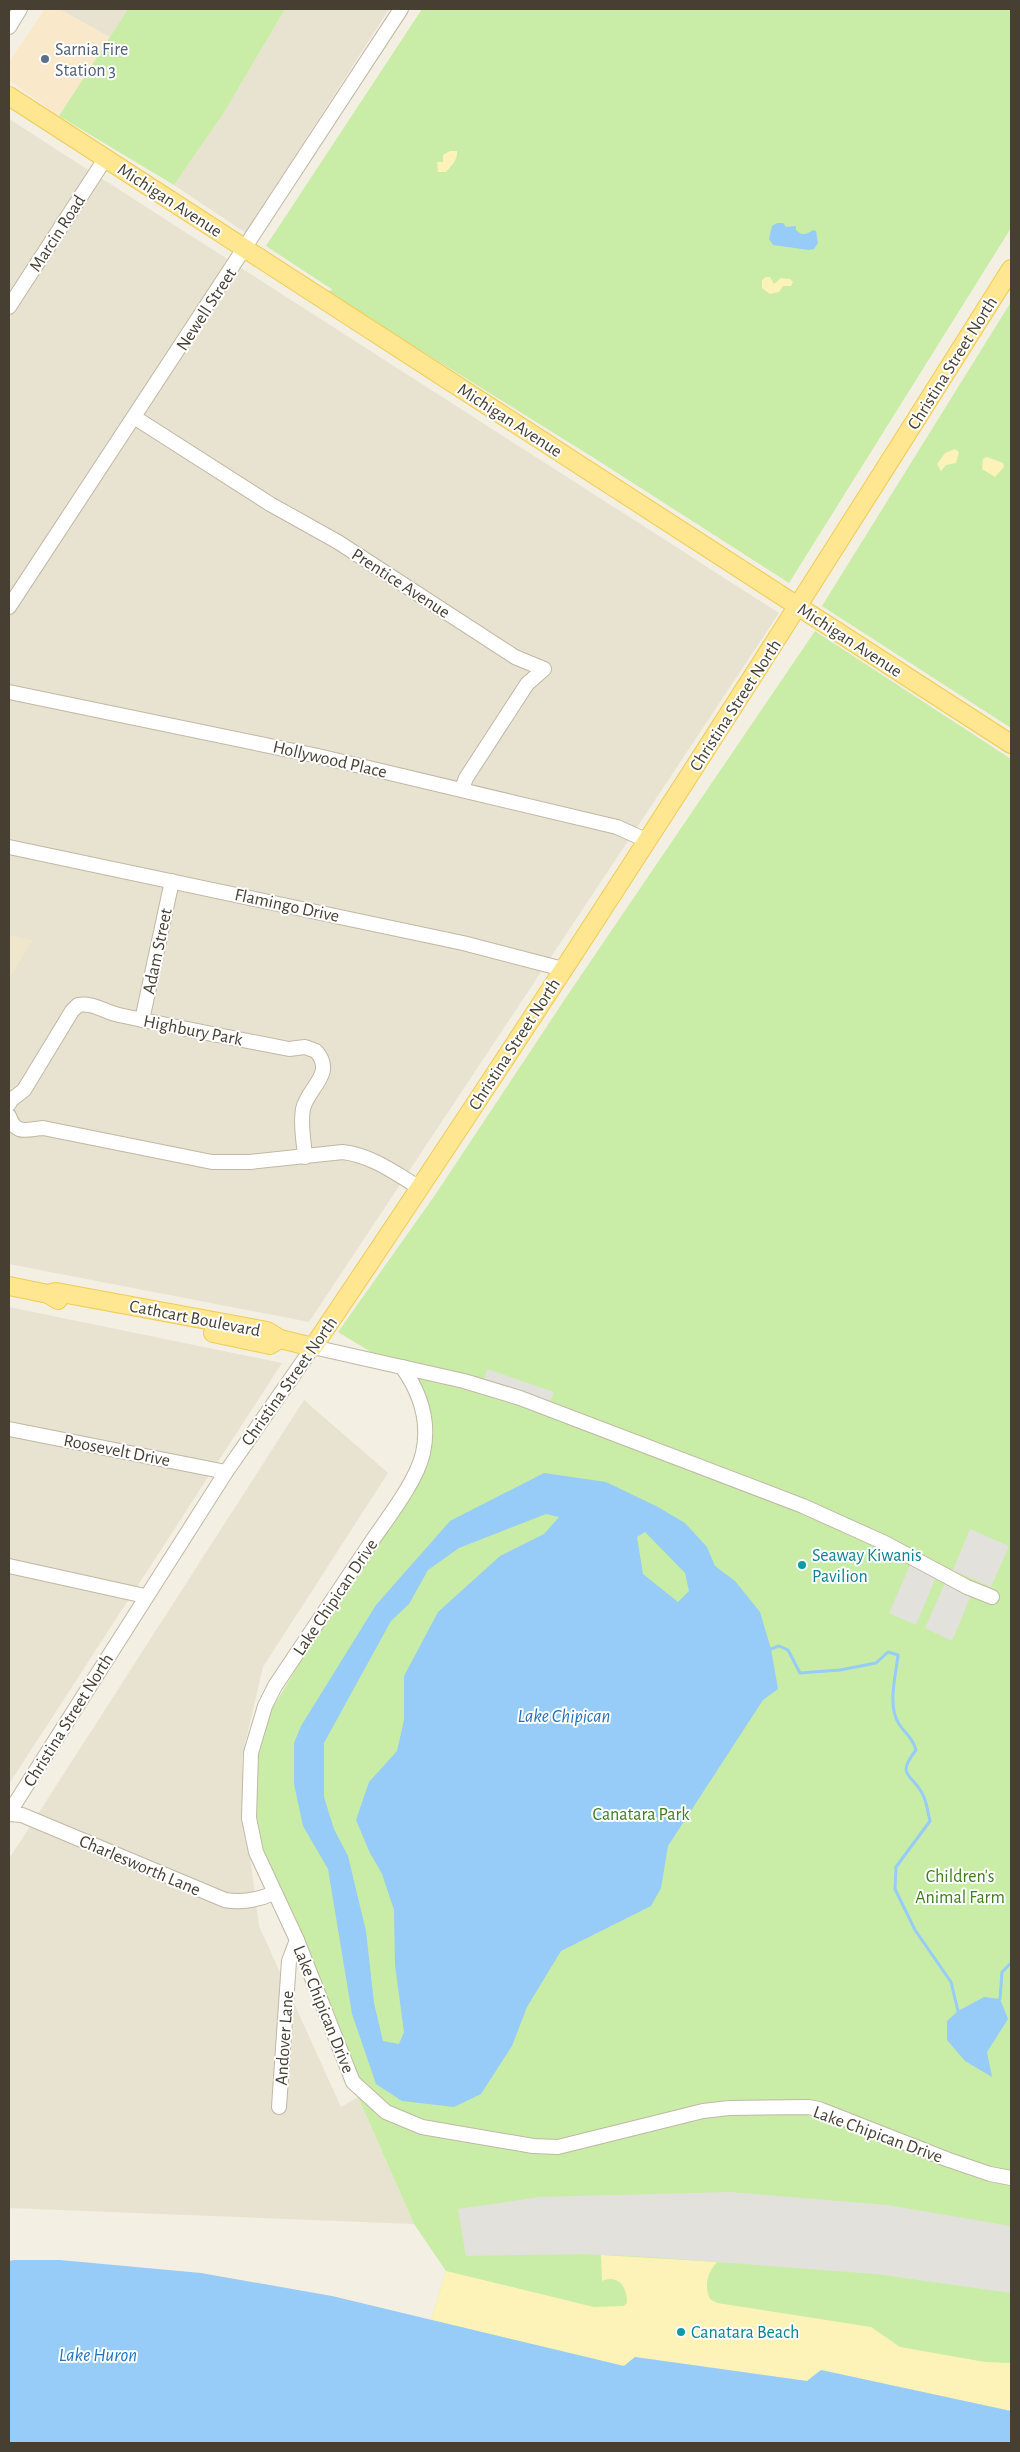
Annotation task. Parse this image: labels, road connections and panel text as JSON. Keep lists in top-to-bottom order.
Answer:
{
  "streets": {
    "main road": ["Michigan Avenue", "Christina Street North", "Cathcart Boulevard"],
    "street": [
      "Marcin Road",
      "Newell Street",
      "Prentice Avenue",
      "Hollywood Place",
      "Flamingo Drive",
      "Adam Street",
      "Highbury Park",
      "Roosevelt Drive",
      "Lake Chipican Drive",
      "Charlesworth Lane",
      "Andover Lane"
    ]
  },
  "crossings": [
    ["Michigan Avenue", "Marcin Road"],
    ["Michigan Avenue", "Newell Street"],
    ["Michigan Avenue", "Christina Street North"],
    ["Newell Street", "Prentice Avenue"],
    ["Christina Street North", "Hollywood Place"],
    ["Christina Street North", "Flamingo Drive"],
    ["Christina Street North", "Cathcart Boulevard"],
    ["Christina Street North", "Roosevelt Drive"],
    ["Christina Street North", "Charlesworth Lane"],
    ["Prentice Avenue", "Hollywood Place"],
    ["Flamingo Drive", "Adam Street"],
    ["Adam Street", "Highbury Park"],
    ["Lake Chipican Drive", "Charlesworth Lane"],
    ["Lake Chipican Drive", "Andover Lane"]
  ],
  "water": ["Lake Chipican", "Lake Huron"],
  "parks": ["Canatara Park", "Children's Animal Farm"],
  "places": ["Sarnia Fire Station 3", "Seaway Kiwanis Pavilion", "Canatara Beach"]
}
